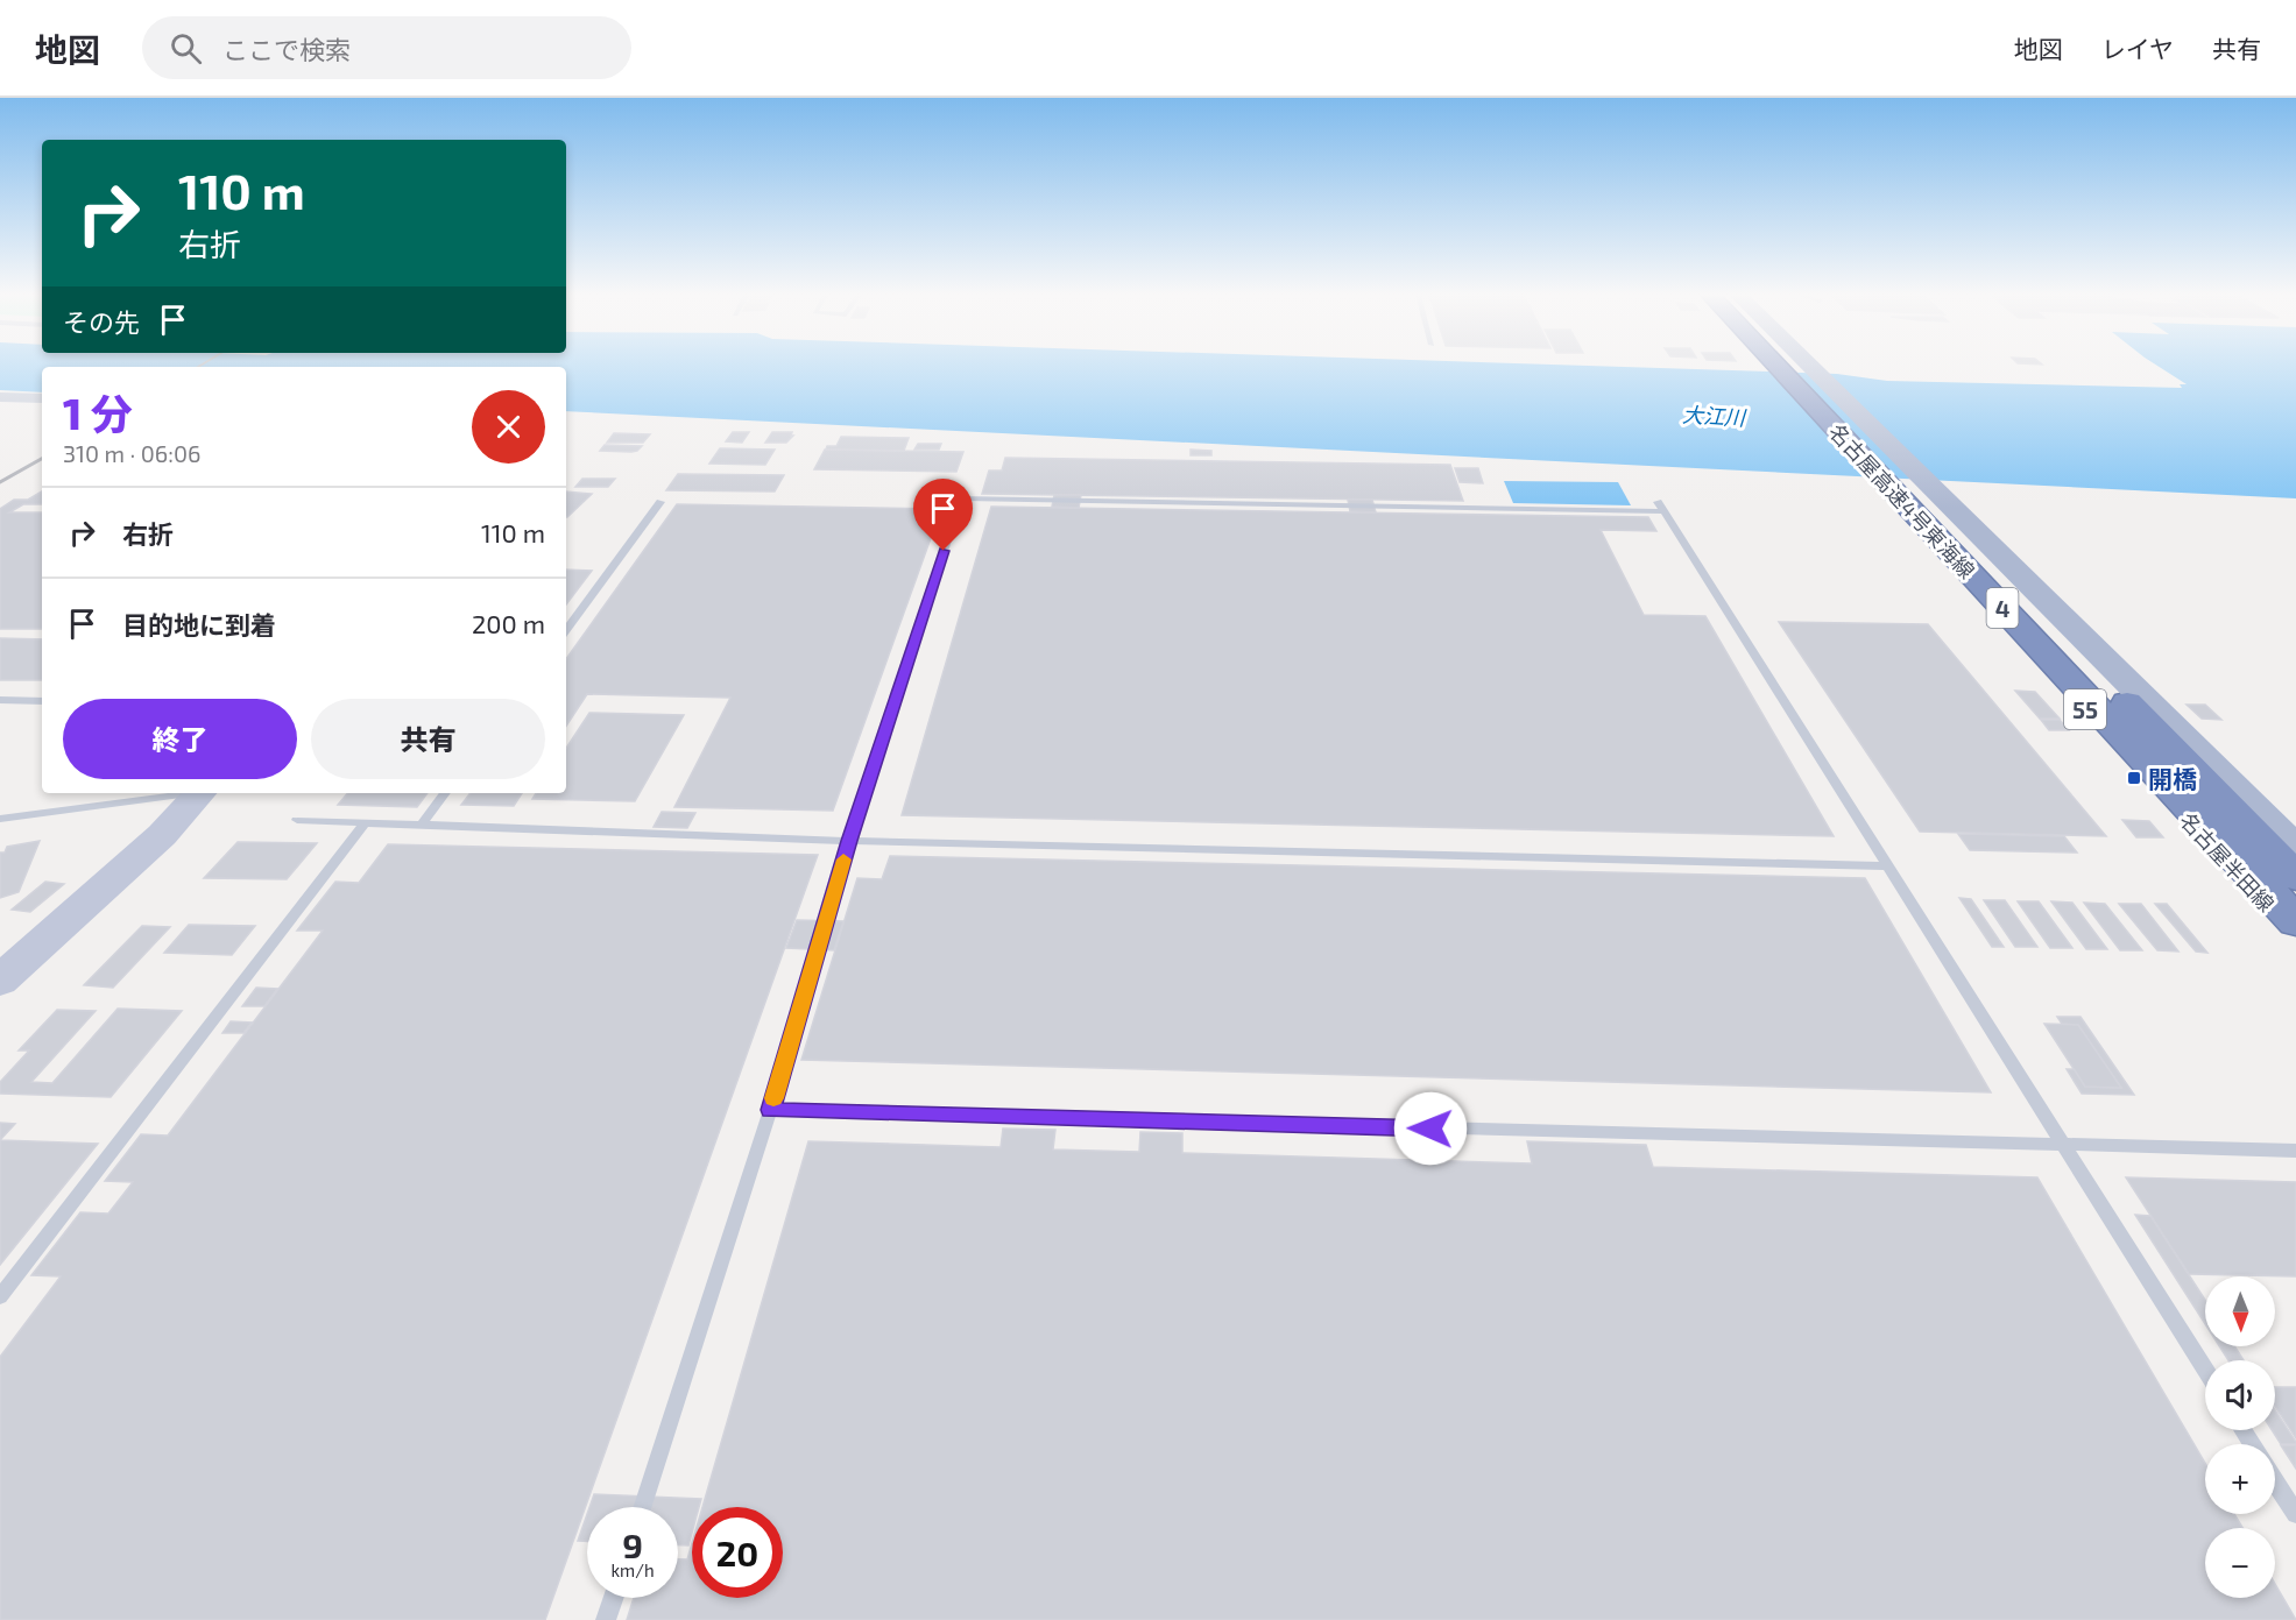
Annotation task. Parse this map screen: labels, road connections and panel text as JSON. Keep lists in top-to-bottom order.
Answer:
{
  "streets": {
    "highway": ["名古屋高速4号東海線", "4"],
    "main road": ["55", "名古屋半田線"]
  },
  "water": ["大江川"],
  "places": {
    "transit": ["開橋"]
  },
  "north": "bottom",
  "page": {
    "header": "地図",
    "search": "ここで検索",
    "nav": ["地図", "レイヤ", "共有"],
    "turn": ["110 m", "右折"],
    "then": "その先",
    "heading": ["1 分", "310 m · 06:06"],
    "list": [
      {
        "name": "右折",
        "value": "110 m"
      },
      {
        "name": "目的地に到着",
        "value": "200 m"
      }
    ],
    "buttons": ["終了", "共有"],
    "map_buttons": ["+", "−"],
    "speed": "9 km/h",
    "limit": "20"
  }
}
